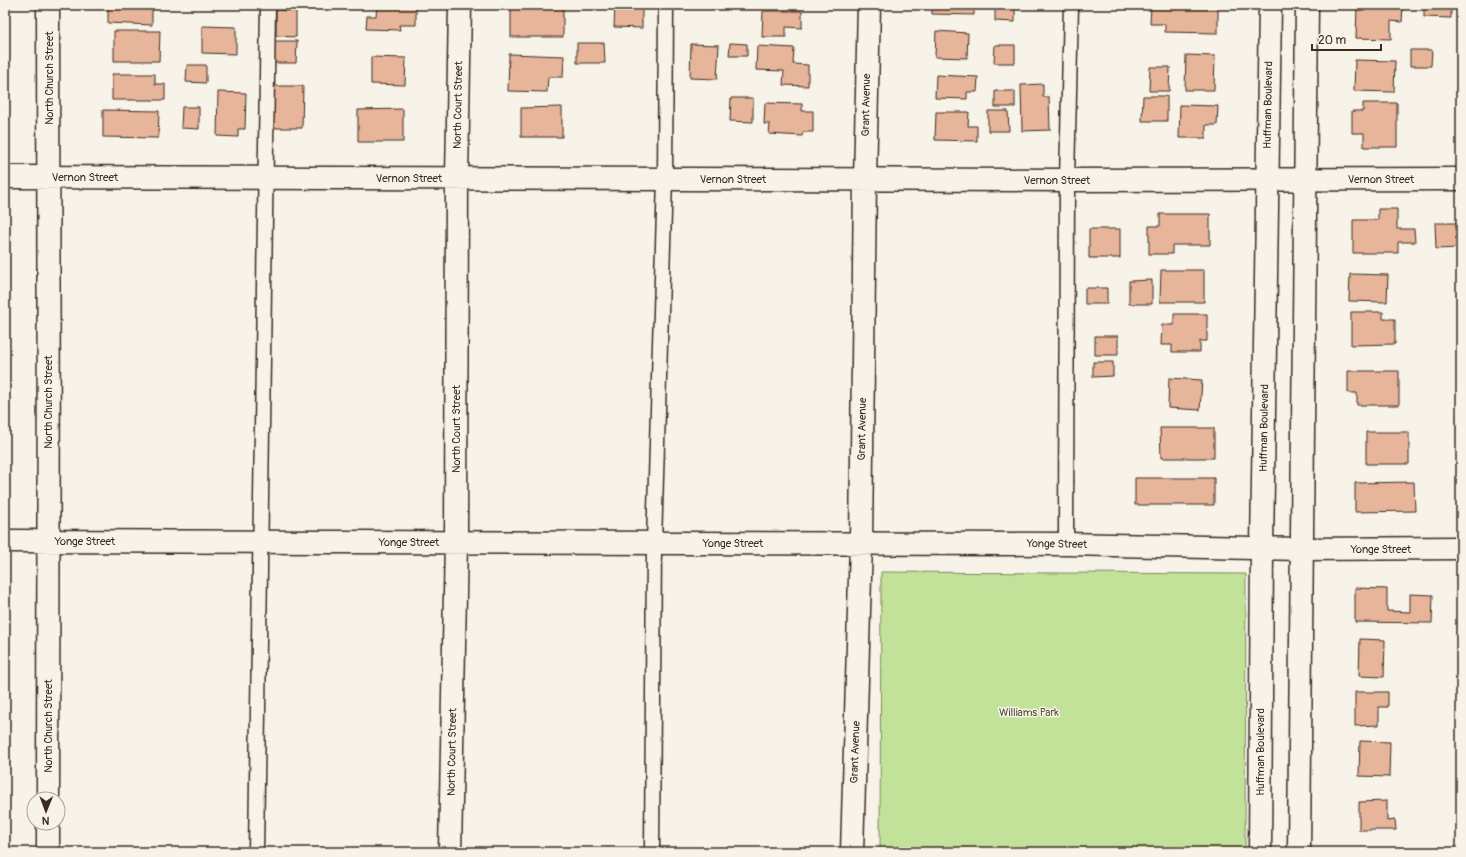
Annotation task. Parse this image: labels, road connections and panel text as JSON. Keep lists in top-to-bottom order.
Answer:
{
  "streets": {
    "street": [
      "North Church Street",
      "North Court Street",
      "Grant Avenue",
      "Huffman Boulevard",
      "Vernon Street",
      "Yonge Street"
    ]
  },
  "crossings": [
    ["North Church Street", "Vernon Street"],
    ["North Church Street", "Yonge Street"],
    ["North Court Street", "Vernon Street"],
    ["North Court Street", "Yonge Street"],
    ["Grant Avenue", "Vernon Street"],
    ["Grant Avenue", "Yonge Street"],
    ["Huffman Boulevard", "Vernon Street"],
    ["Huffman Boulevard", "Yonge Street"]
  ],
  "parks": ["Williams Park"],
  "scale_bar": "20 m",
  "north": "bottom"
}
